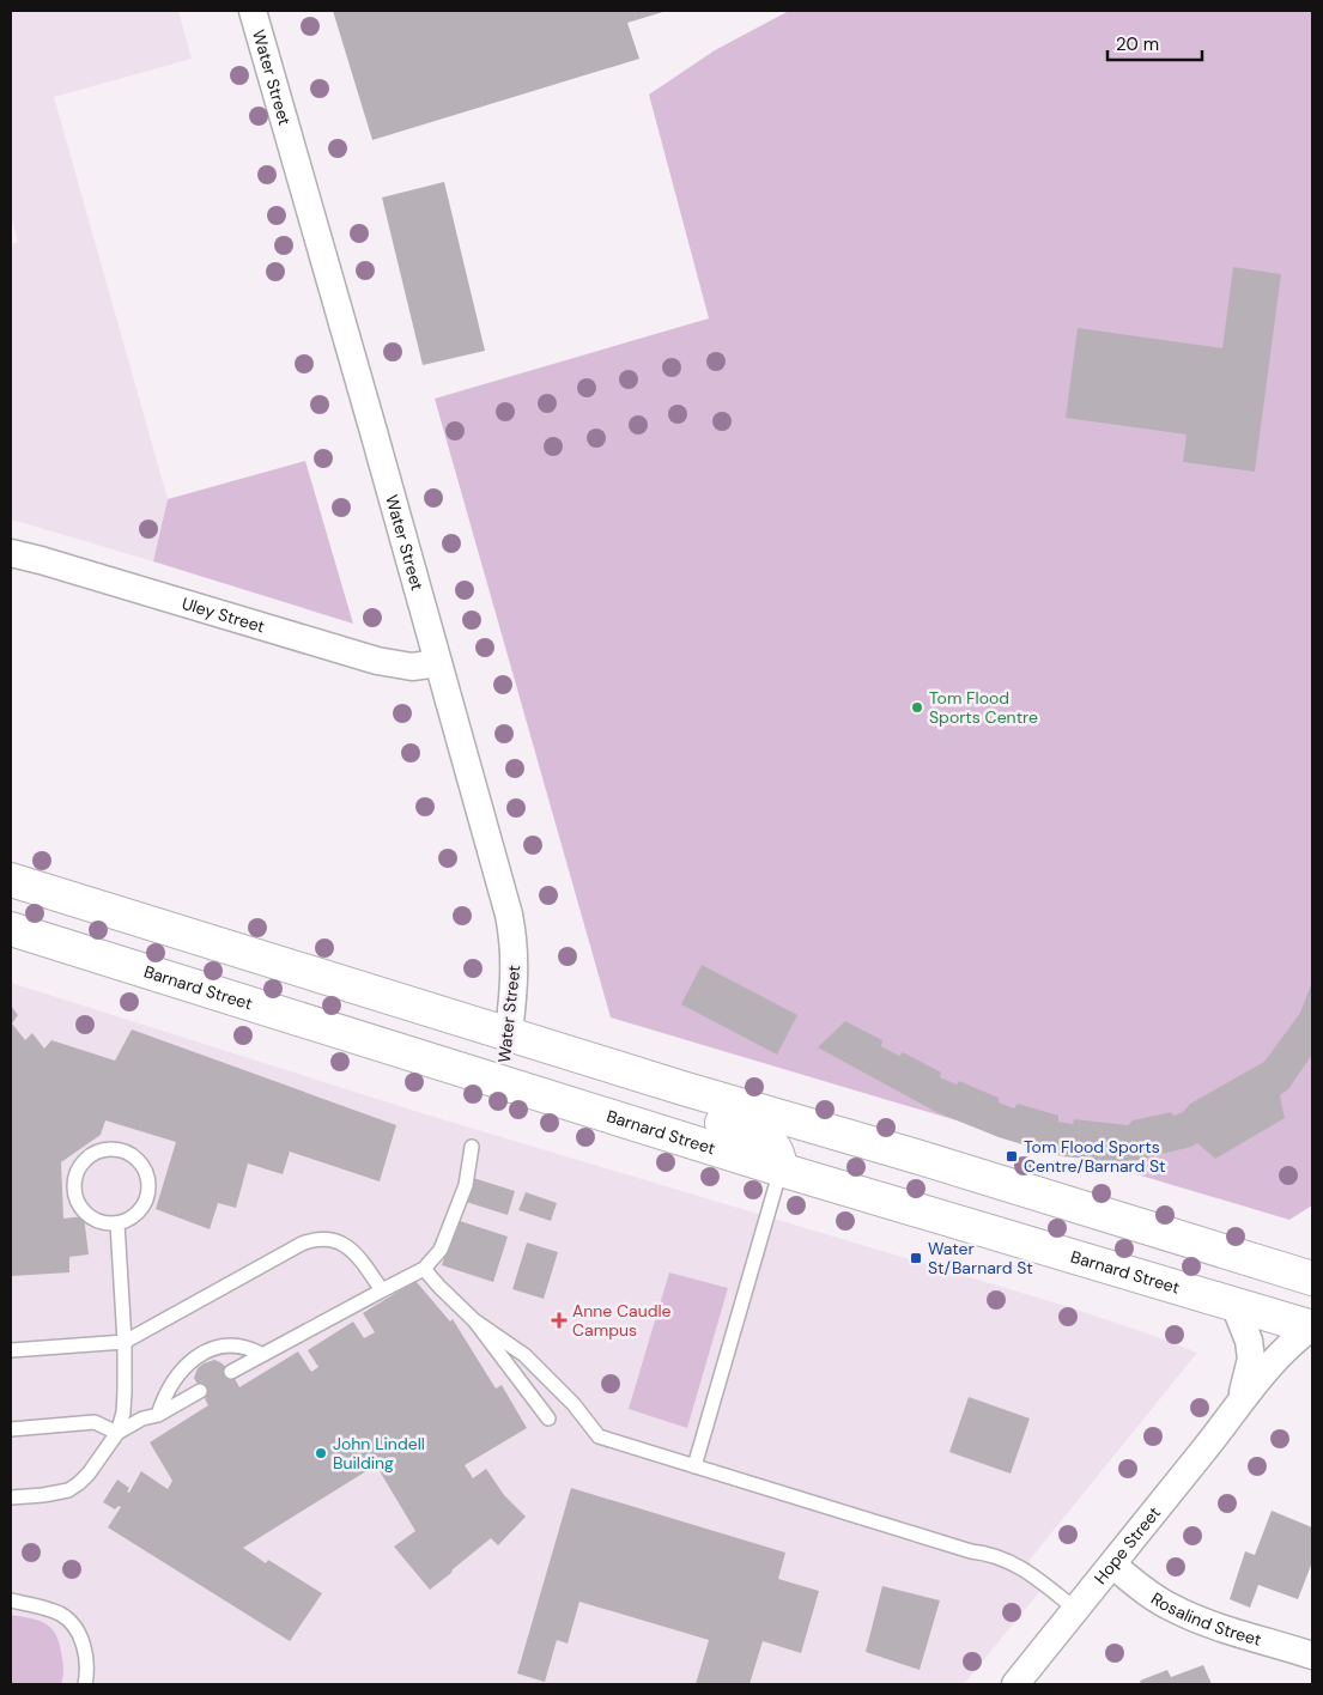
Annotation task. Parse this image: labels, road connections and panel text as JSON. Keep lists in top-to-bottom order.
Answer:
{
  "streets": {
    "main road": ["Water Street", "Barnard Street"],
    "street": ["Uley Street", "Hope Street", "Rosalind Street"]
  },
  "crossings": [
    ["Water Street", "Uley Street"],
    ["Water Street", "Barnard Street"],
    ["Barnard Street", "Hope Street"],
    ["Hope Street", "Rosalind Street"]
  ],
  "places": {
    "other": ["Tom Flood Sports Centre", "John Lindell Building"],
    "transit": ["Tom Flood Sports Centre/Barnard St", "Water St/Barnard St"],
    "health": ["Anne Caudle Campus"]
  },
  "scale_bar": "20 m"
}
